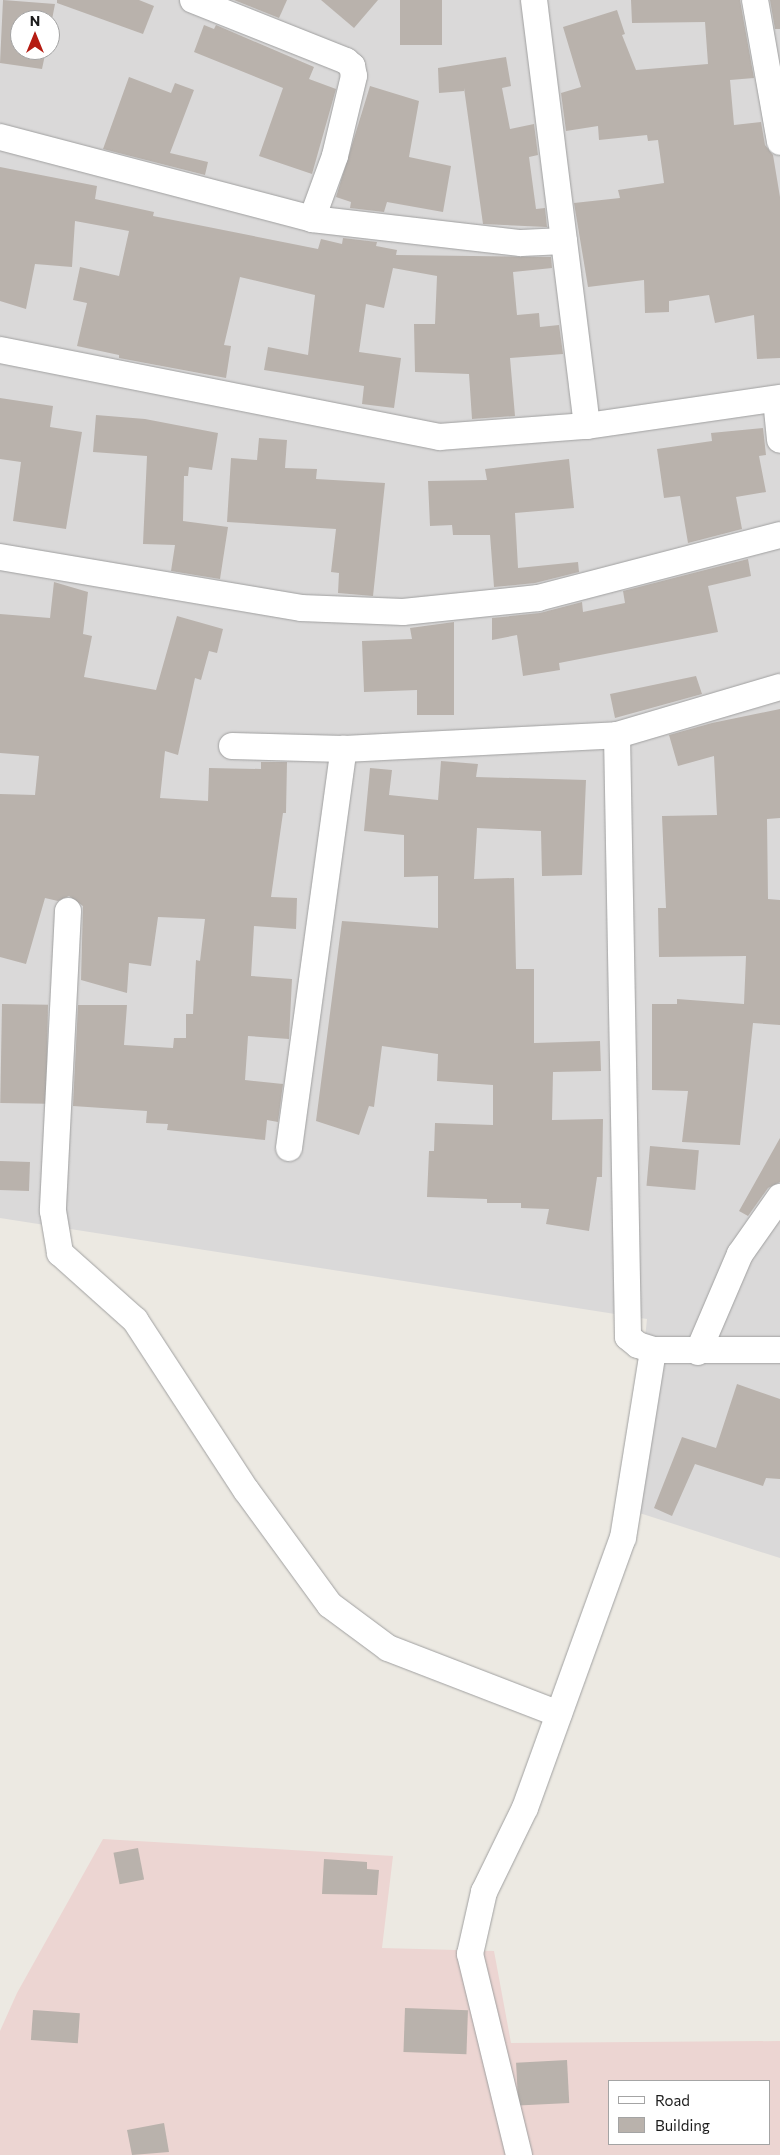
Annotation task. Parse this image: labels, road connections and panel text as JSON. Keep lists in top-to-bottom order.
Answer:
{
  "legend": ["Road", "Building"],
  "north": "top"
}
